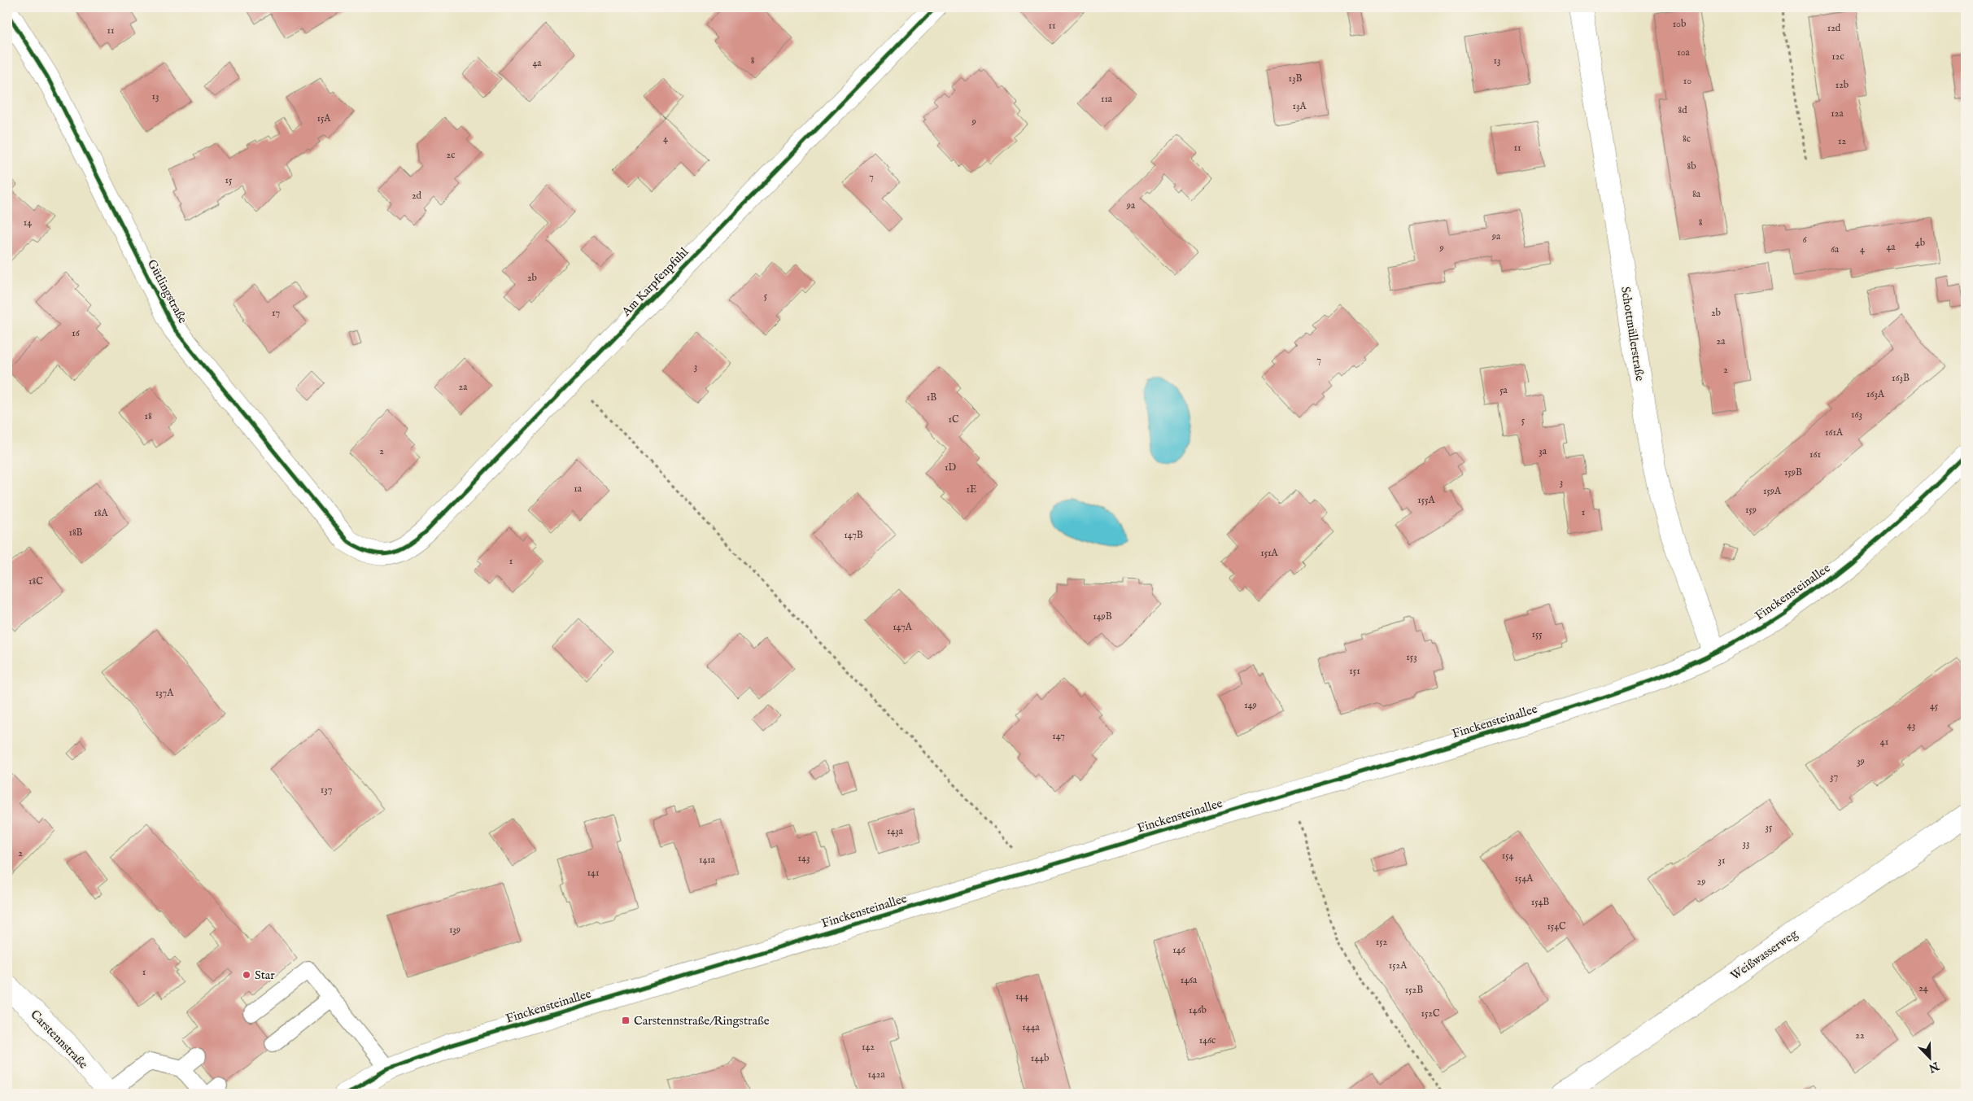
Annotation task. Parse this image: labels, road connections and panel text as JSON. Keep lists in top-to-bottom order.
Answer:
{
  "streets": {
    "street": [
      "Am Karpfenpfuhl",
      "Gütlingstraße",
      "Schottmüllerstraße",
      "Finckensteinallee",
      "Weißwasserweg",
      "Carstennstraße"
    ]
  },
  "crossings": [
    ["Am Karpfenpfuhl", "Gütlingstraße"],
    ["Schottmüllerstraße", "Finckensteinallee"]
  ],
  "places": {
    "other": ["Star"],
    "transit": ["Carstennstraße/Ringstraße"]
  },
  "house_numbers": [
    "10b",
    "11",
    "12d",
    "11",
    "10a",
    "12c",
    "8",
    "13",
    "4a",
    "13B",
    "10",
    "12b",
    "13",
    "11a",
    "13A",
    "8d",
    "12a",
    "15A",
    "9",
    "4",
    "8c",
    "12",
    "11",
    "2c",
    "8b",
    "7",
    "15",
    "8a",
    "2d",
    "9a",
    "14",
    "8",
    "9a",
    "6",
    "4b",
    "4a",
    "9",
    "6a",
    "4",
    "2b",
    "5",
    "17",
    "2b",
    "16",
    "2a",
    "7",
    "3",
    "2",
    "163B",
    "2a",
    "5a",
    "163A",
    "1B",
    "163",
    "18",
    "1C",
    "5",
    "161A",
    "2",
    "3a",
    "161",
    "1D",
    "159B",
    "3",
    "1a",
    "1E",
    "159A",
    "155A",
    "159",
    "1",
    "18A",
    "18B",
    "147B",
    "151A",
    "1",
    "18C",
    "149B",
    "147A",
    "155",
    "153",
    "151",
    "137A",
    "149",
    "45",
    "43",
    "147",
    "41",
    "39",
    "37",
    "137",
    "35",
    "143a",
    "33",
    "2",
    "154",
    "143",
    "141a",
    "31",
    "141",
    "154A",
    "29",
    "154B",
    "154C",
    "139",
    "152",
    "146",
    "152A",
    "1",
    "146a",
    "24",
    "152B",
    "144",
    "146b",
    "152C",
    "144a",
    "22",
    "146c",
    "142",
    "144b",
    "142a"
  ],
  "north": "bottom right"
}
